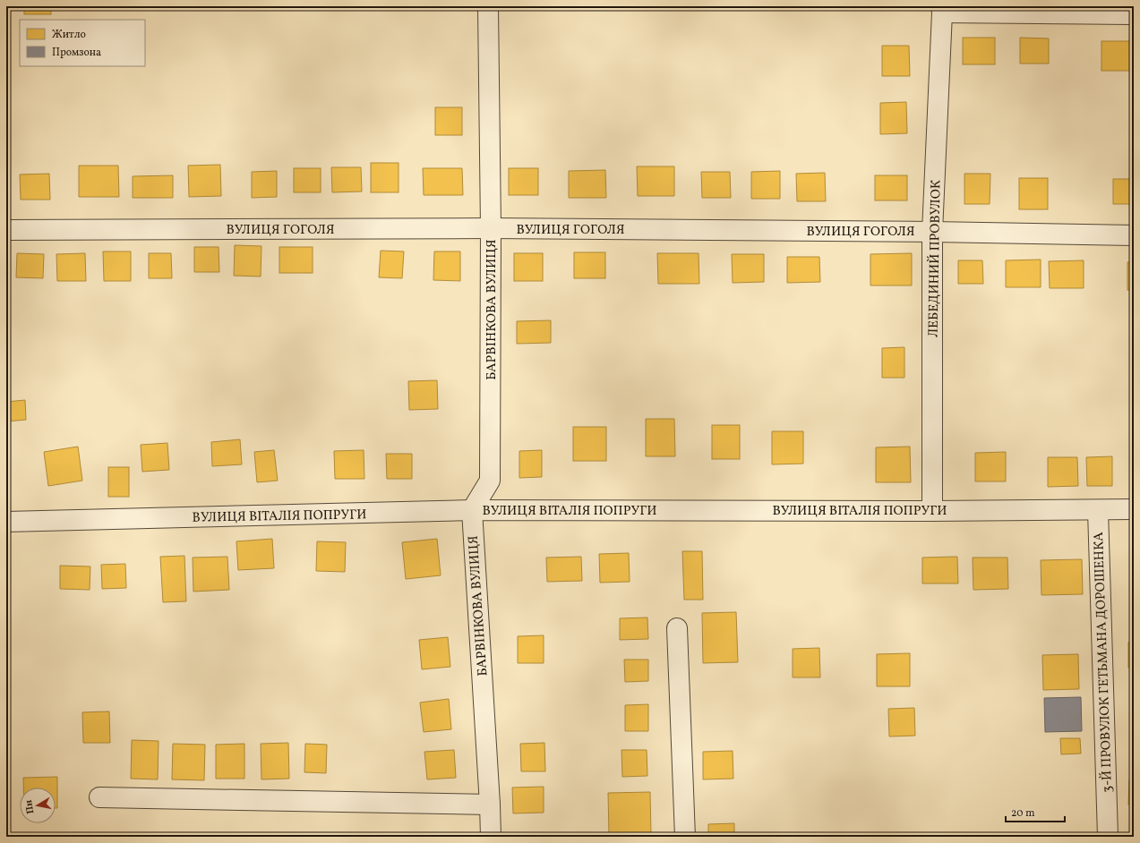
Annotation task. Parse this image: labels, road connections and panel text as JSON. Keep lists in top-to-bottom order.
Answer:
{
  "streets": {
    "street": [
      "ВУЛИЦЯ ГОГОЛЯ",
      "ЛЕБЕДИНИЙ ПРОВУЛОК",
      "БАРВІНКОВА ВУЛИЦЯ",
      "ВУЛИЦЯ ВІТАЛІЯ ПОПРУГИ",
      "3-Й ПРОВУЛОК ГЕТЬМАНА ДОРОШЕНКА"
    ]
  },
  "crossings": [
    ["ВУЛИЦЯ ГОГОЛЯ", "ЛЕБЕДИНИЙ ПРОВУЛОК"],
    ["ВУЛИЦЯ ГОГОЛЯ", "БАРВІНКОВА ВУЛИЦЯ"],
    ["ЛЕБЕДИНИЙ ПРОВУЛОК", "ВУЛИЦЯ ВІТАЛІЯ ПОПРУГИ"],
    ["БАРВІНКОВА ВУЛИЦЯ", "ВУЛИЦЯ ВІТАЛІЯ ПОПРУГИ"],
    ["ВУЛИЦЯ ВІТАЛІЯ ПОПРУГИ", "3-Й ПРОВУЛОК ГЕТЬМАНА ДОРОШЕНКА"]
  ],
  "legend": ["Житло", "Промзона"],
  "scale_bar": "20 m",
  "north": "left"
}
